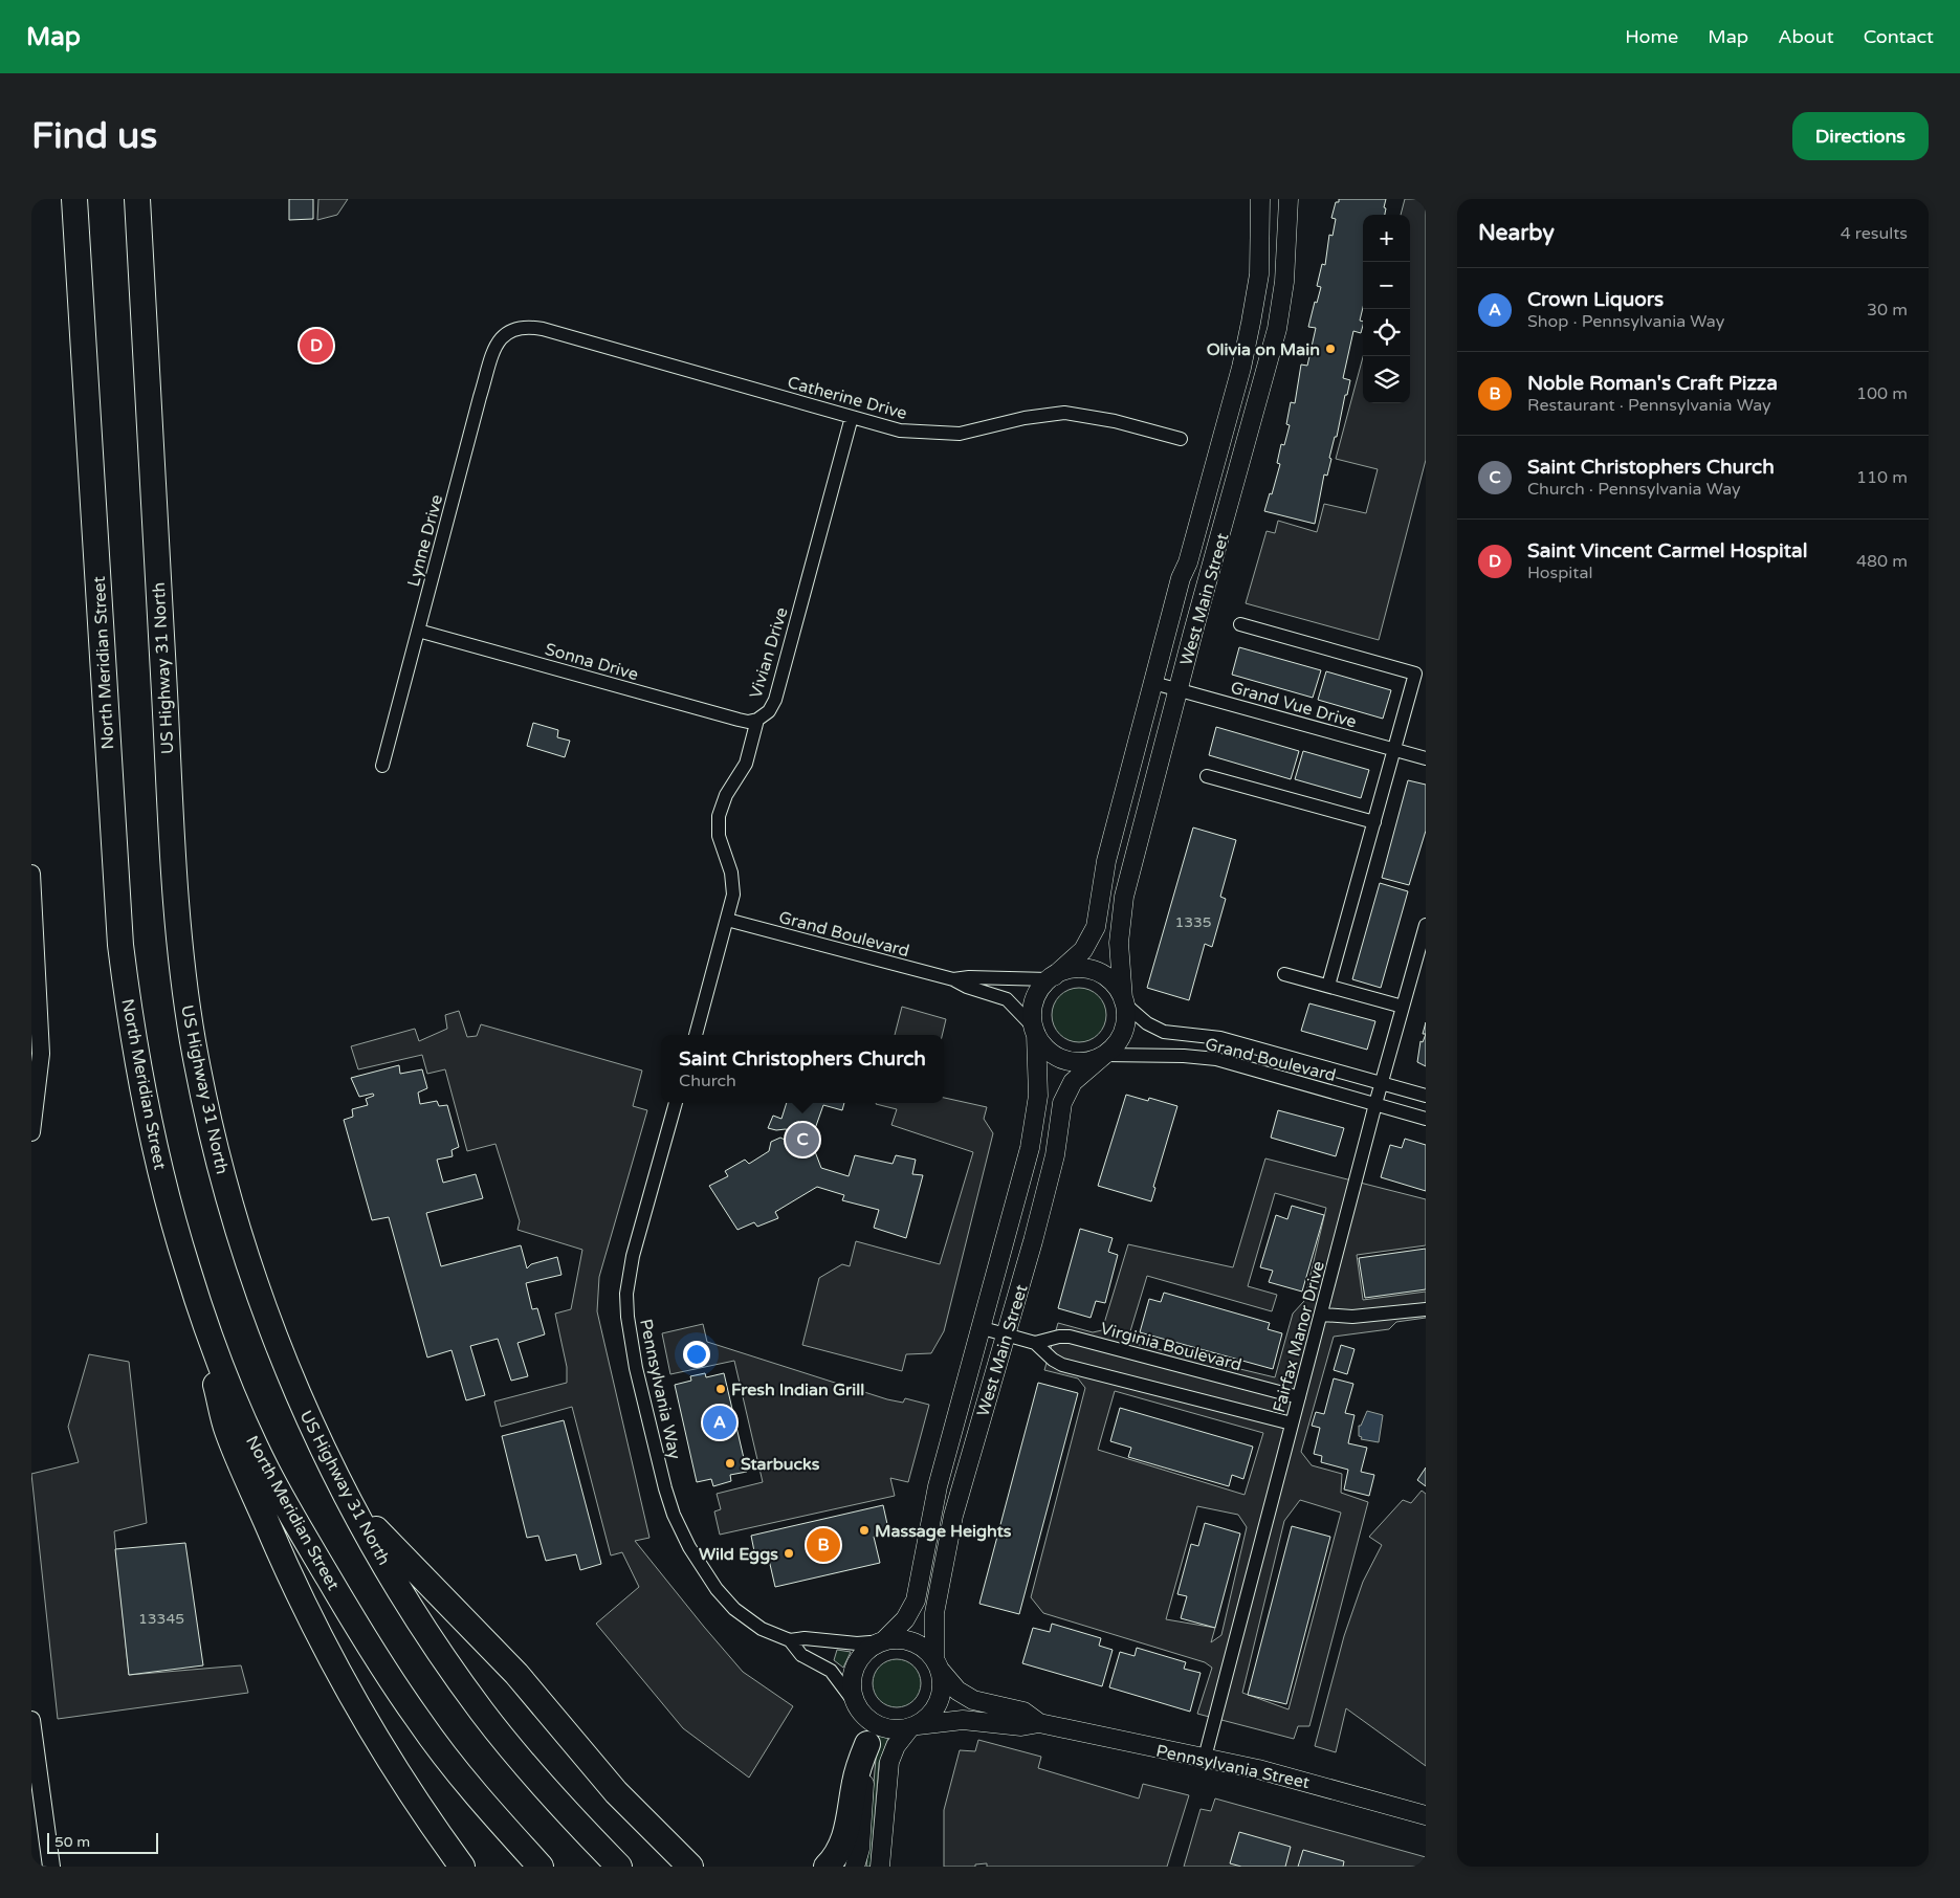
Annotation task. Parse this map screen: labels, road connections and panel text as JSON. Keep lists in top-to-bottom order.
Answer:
{
  "streets": {
    "highway": ["North Meridian Street", "US Highway 31 North"],
    "main road": ["West Main Street", "Pennsylvania Street"],
    "street": [
      "Catherine Drive",
      "Lynne Drive",
      "Vivian Drive",
      "Sonna Drive",
      "Grand Vue Drive",
      "Grand Boulevard",
      "Fairfax Manor Drive",
      "Virginia Boulevard",
      "Pennsylvania Way"
    ]
  },
  "crossings": [
    ["Catherine Drive", "Lynne Drive"],
    ["Catherine Drive", "Vivian Drive"],
    ["Lynne Drive", "Sonna Drive"],
    ["West Main Street", "Grand Vue Drive"],
    ["West Main Street", "Grand Boulevard"],
    ["West Main Street", "Pennsylvania Way"],
    ["West Main Street", "Pennsylvania Street"],
    ["Vivian Drive", "Sonna Drive"],
    ["Vivian Drive", "Grand Boulevard"],
    ["Grand Boulevard", "Fairfax Manor Drive"],
    ["Fairfax Manor Drive", "Virginia Boulevard"],
    ["Fairfax Manor Drive", "Pennsylvania Street"],
    ["Pennsylvania Way", "Pennsylvania Street"]
  ],
  "places": [
    "Olivia on Main",
    "Fresh Indian Grill",
    "Starbucks",
    "Massage Heights",
    "Wild Eggs"
  ],
  "house_numbers": ["1335", "13345"],
  "scale_bar": "50 m",
  "page": {
    "header": "Map",
    "nav": [
      "Home",
      "Map",
      "About",
      "Contact"
    ],
    "buttons": "Directions",
    "title": "Find us",
    "heading": ["Nearby", "4 results"],
    "map_buttons": ["+", "−"],
    "list": [
      {
        "mark": "A",
        "name": "Crown Liquors",
        "note": "Shop · Pennsylvania Way",
        "value": "30 m"
      },
      {
        "mark": "B",
        "name": "Noble Roman's Craft Pizza",
        "note": "Restaurant · Pennsylvania Way",
        "value": "100 m"
      },
      {
        "mark": "C",
        "name": "Saint Christophers Church",
        "note": "Church · Pennsylvania Way",
        "value": "110 m"
      },
      {
        "mark": "D",
        "name": "Saint Vincent Carmel Hospital",
        "note": "Hospital",
        "value": "480 m"
      }
    ],
    "pins": [
      "D",
      "C",
      "A",
      "B"
    ],
    "popup": ["Saint Christophers Church", "Church"],
    "scale": "50 m"
  }
}
